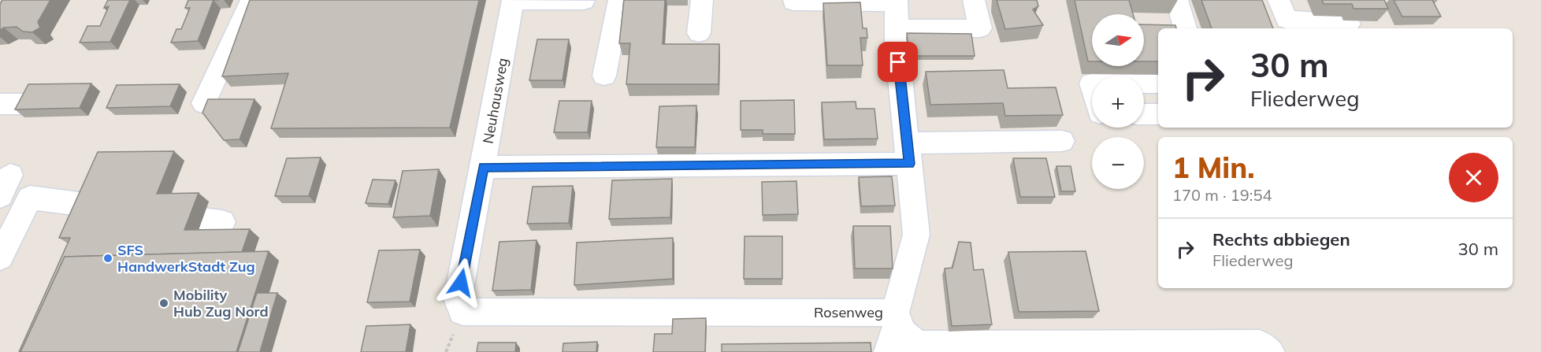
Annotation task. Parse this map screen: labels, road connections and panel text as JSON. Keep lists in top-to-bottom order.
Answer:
{
  "streets": {
    "street": ["Neuhausweg", "Rosenweg"]
  },
  "crossings": [
    ["Neuhausweg", "Rosenweg"]
  ],
  "places": ["SFS HandwerkStadt Zug", "Mobility Hub Zug Nord"],
  "north": "right",
  "page": {
    "map_buttons": ["+", "−"],
    "turn": ["30 m", "Fliederweg"],
    "heading": ["1 Min.", "170 m · 19:54"],
    "list": [
      {
        "name": "Rechts abbiegen",
        "note": "Fliederweg",
        "value": "30 m"
      }
    ]
  }
}
